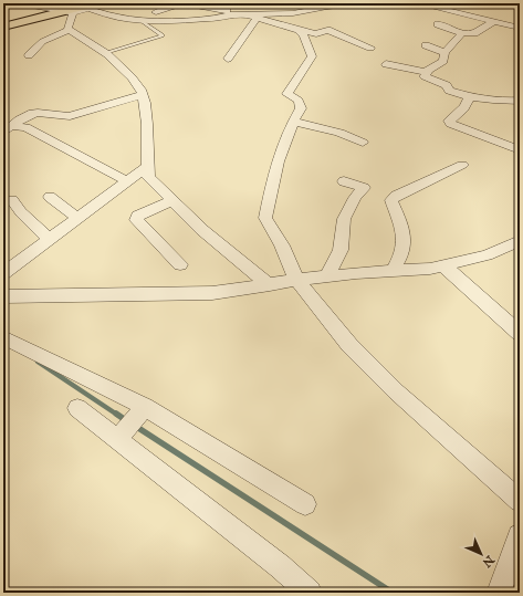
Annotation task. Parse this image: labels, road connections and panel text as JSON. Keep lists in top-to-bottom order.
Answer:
{
  "north": "bottom right"
}
